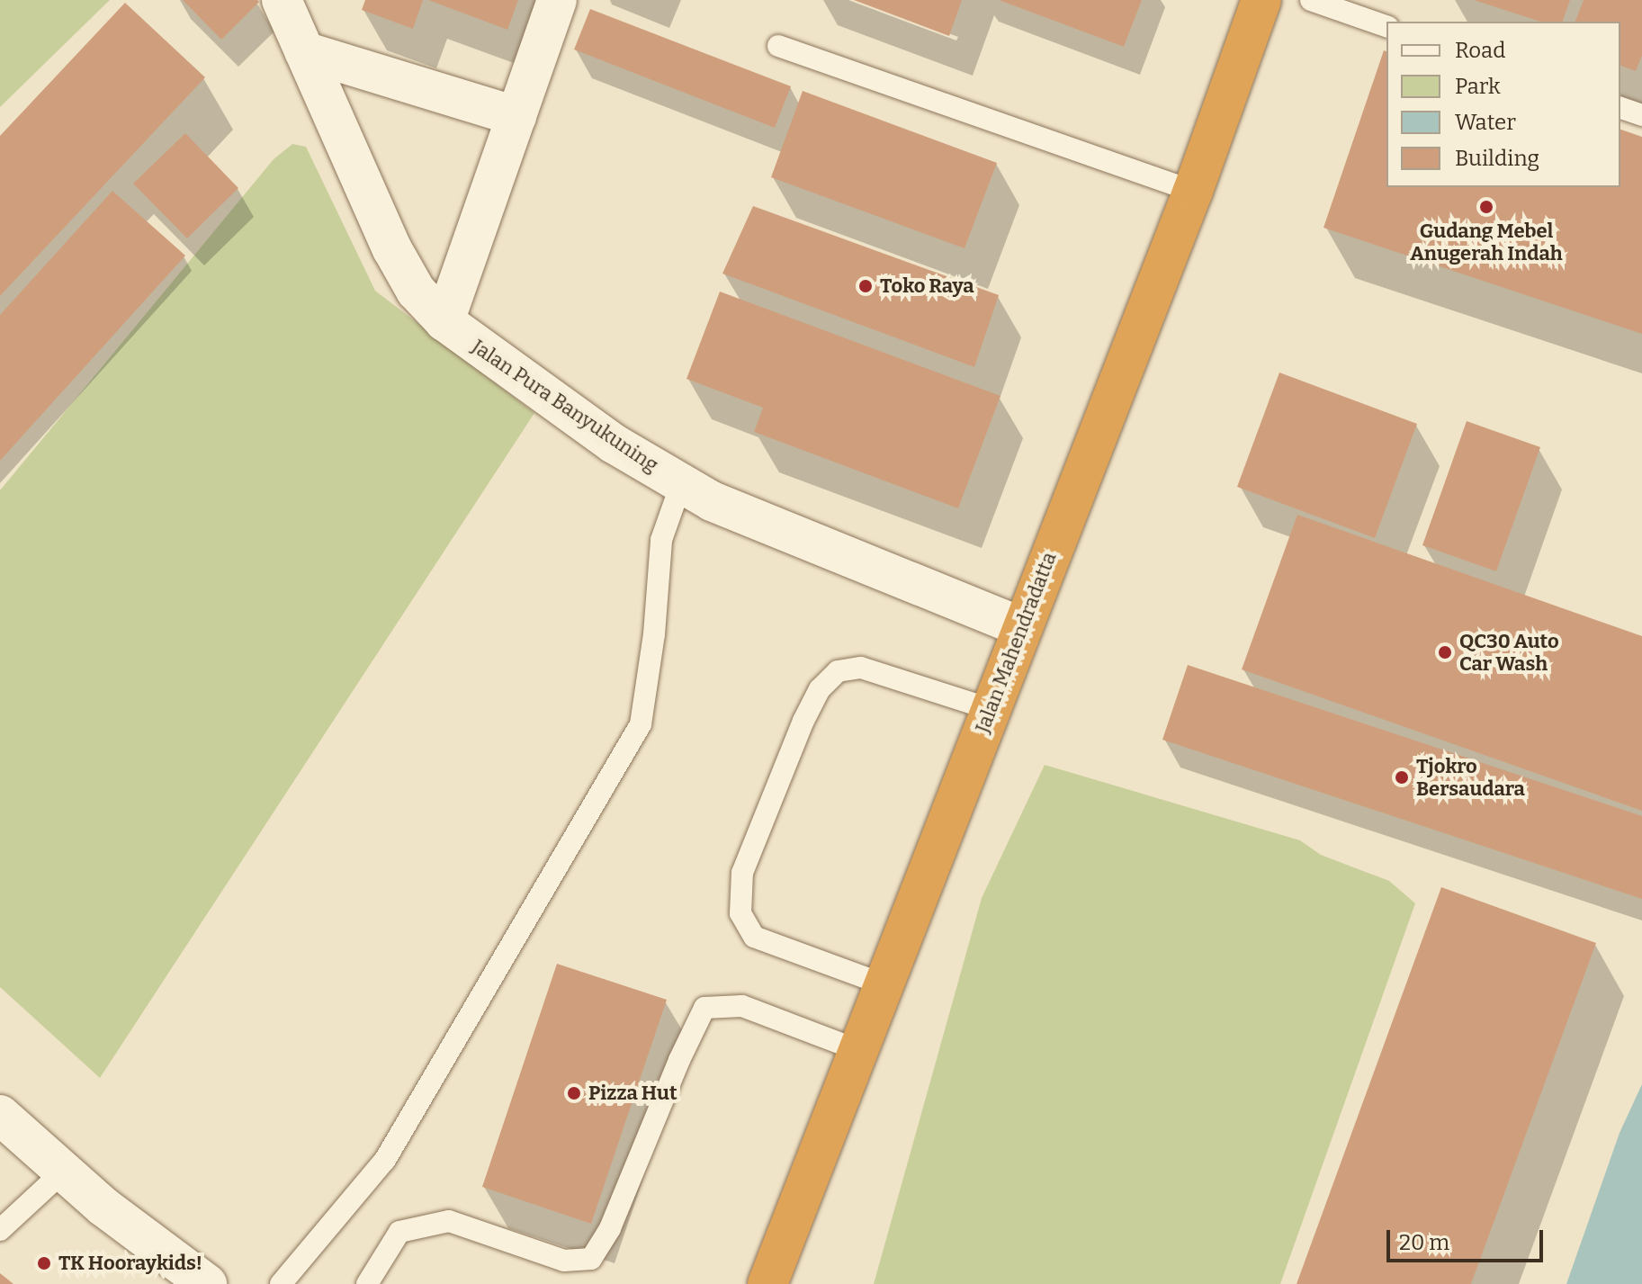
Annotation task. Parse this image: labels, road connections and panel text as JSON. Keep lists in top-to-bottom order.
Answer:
{
  "streets": {
    "highway": ["Jalan Mahendradatta"],
    "street": ["Jalan Pura Banyukuning"]
  },
  "crossings": [
    ["Jalan Pura Banyukuning", "Jalan Mahendradatta"]
  ],
  "places": [
    "Gudang Mebel Anugerah Indah",
    "Toko Raya",
    "QC30 Auto Car Wash",
    "Tjokro Bersaudara",
    "Pizza Hut",
    "TK Hooraykids!"
  ],
  "legend": [
    "Road",
    "Park",
    "Water",
    "Building"
  ],
  "scale_bar": "20 m"
}
